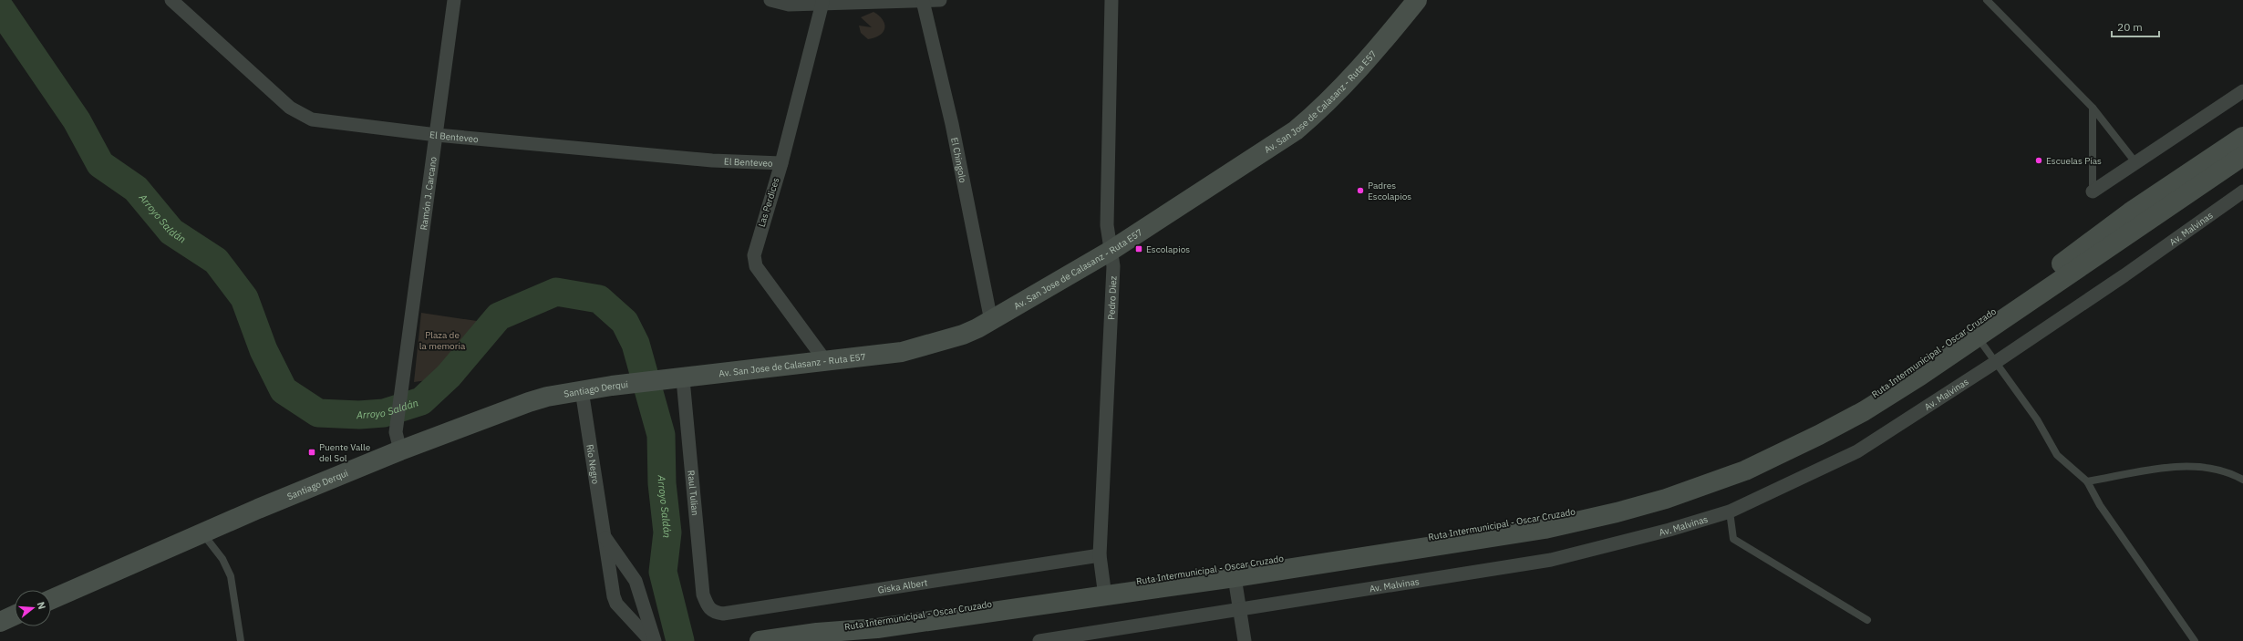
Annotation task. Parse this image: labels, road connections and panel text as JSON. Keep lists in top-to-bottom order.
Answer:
{
  "streets": {
    "main road": ["Av. San Jose de Calasanz - Ruta E57", "Ruta Intermunicipal - Oscar Cruzado", "Santiago Derqui"],
    "street": [
      "El Benteveo",
      "El Chingolo",
      "Ramón J. Carcano",
      "Las Perdices",
      "Av. Malvinas",
      "Pedro Diez",
      "Río Negro",
      "Raul Tulian",
      "Giska Albert"
    ]
  },
  "crossings": [
    ["Av. San Jose de Calasanz - Ruta E57", "El Chingolo"],
    ["Av. San Jose de Calasanz - Ruta E57", "Las Perdices"],
    ["Av. San Jose de Calasanz - Ruta E57", "Pedro Diez"],
    ["Av. San Jose de Calasanz - Ruta E57", "Santiago Derqui"],
    ["Av. San Jose de Calasanz - Ruta E57", "Raul Tulian"],
    ["El Benteveo", "Ramón J. Carcano"],
    ["El Benteveo", "Las Perdices"],
    ["Ramón J. Carcano", "Santiago Derqui"],
    ["Pedro Diez", "Ruta Intermunicipal - Oscar Cruzado"],
    ["Pedro Diez", "Giska Albert"],
    ["Santiago Derqui", "Río Negro"],
    ["Santiago Derqui", "Raul Tulian"],
    ["Raul Tulian", "Giska Albert"]
  ],
  "water": ["Arroyo Saldán"],
  "parks": ["Plaza de la memoria"],
  "places": {
    "other": ["Escuelas Pías", "Padres Escolapios"],
    "transit": ["Escolapios", "Puente Valle del Sol"]
  },
  "scale_bar": "20 m",
  "north": "right"
}
